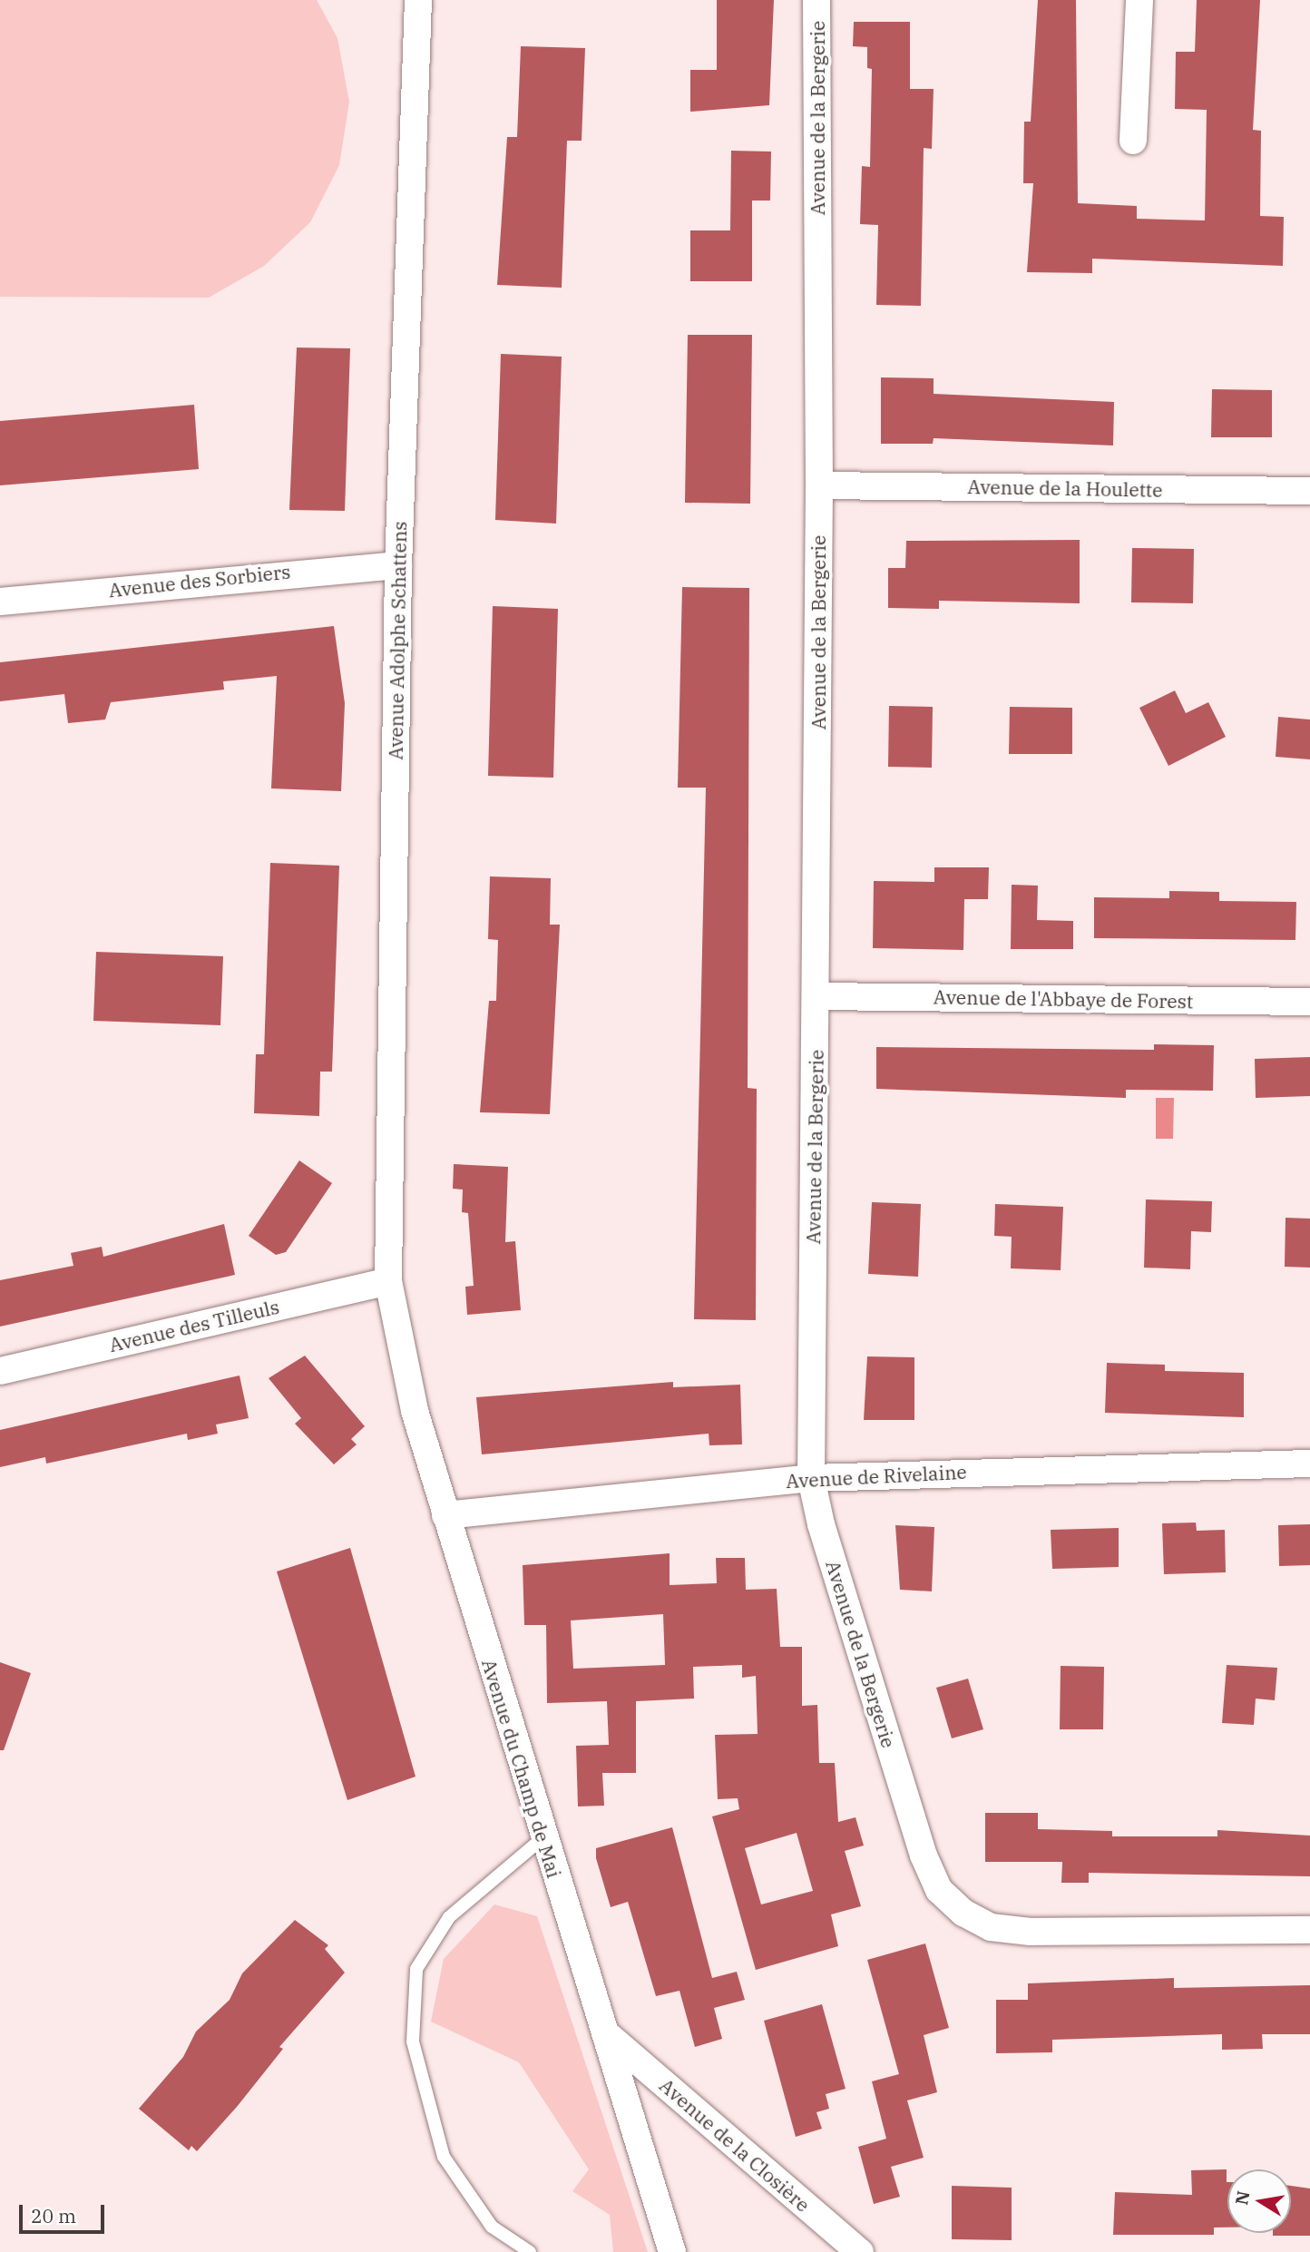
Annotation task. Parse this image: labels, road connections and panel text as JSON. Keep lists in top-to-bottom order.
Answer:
{
  "streets": {
    "street": [
      "Avenue de la Bergerie",
      "Avenue de la Houlette",
      "Avenue des Sorbiers",
      "Avenue Adolphe Schattens",
      "Avenue de l'Abbaye de Forest",
      "Avenue des Tilleuls",
      "Avenue de Rivelaine",
      "Avenue du Champ de Mai",
      "Avenue de la Closière"
    ]
  },
  "crossings": [
    ["Avenue de la Bergerie", "Avenue de la Houlette"],
    ["Avenue de la Bergerie", "Avenue de l'Abbaye de Forest"],
    ["Avenue de la Bergerie", "Avenue de Rivelaine"],
    ["Avenue des Sorbiers", "Avenue Adolphe Schattens"],
    ["Avenue Adolphe Schattens", "Avenue des Tilleuls"],
    ["Avenue Adolphe Schattens", "Avenue du Champ de Mai"],
    ["Avenue des Tilleuls", "Avenue du Champ de Mai"],
    ["Avenue de Rivelaine", "Avenue du Champ de Mai"],
    ["Avenue du Champ de Mai", "Avenue de la Closière"]
  ],
  "scale_bar": "20 m",
  "north": "left"
}
